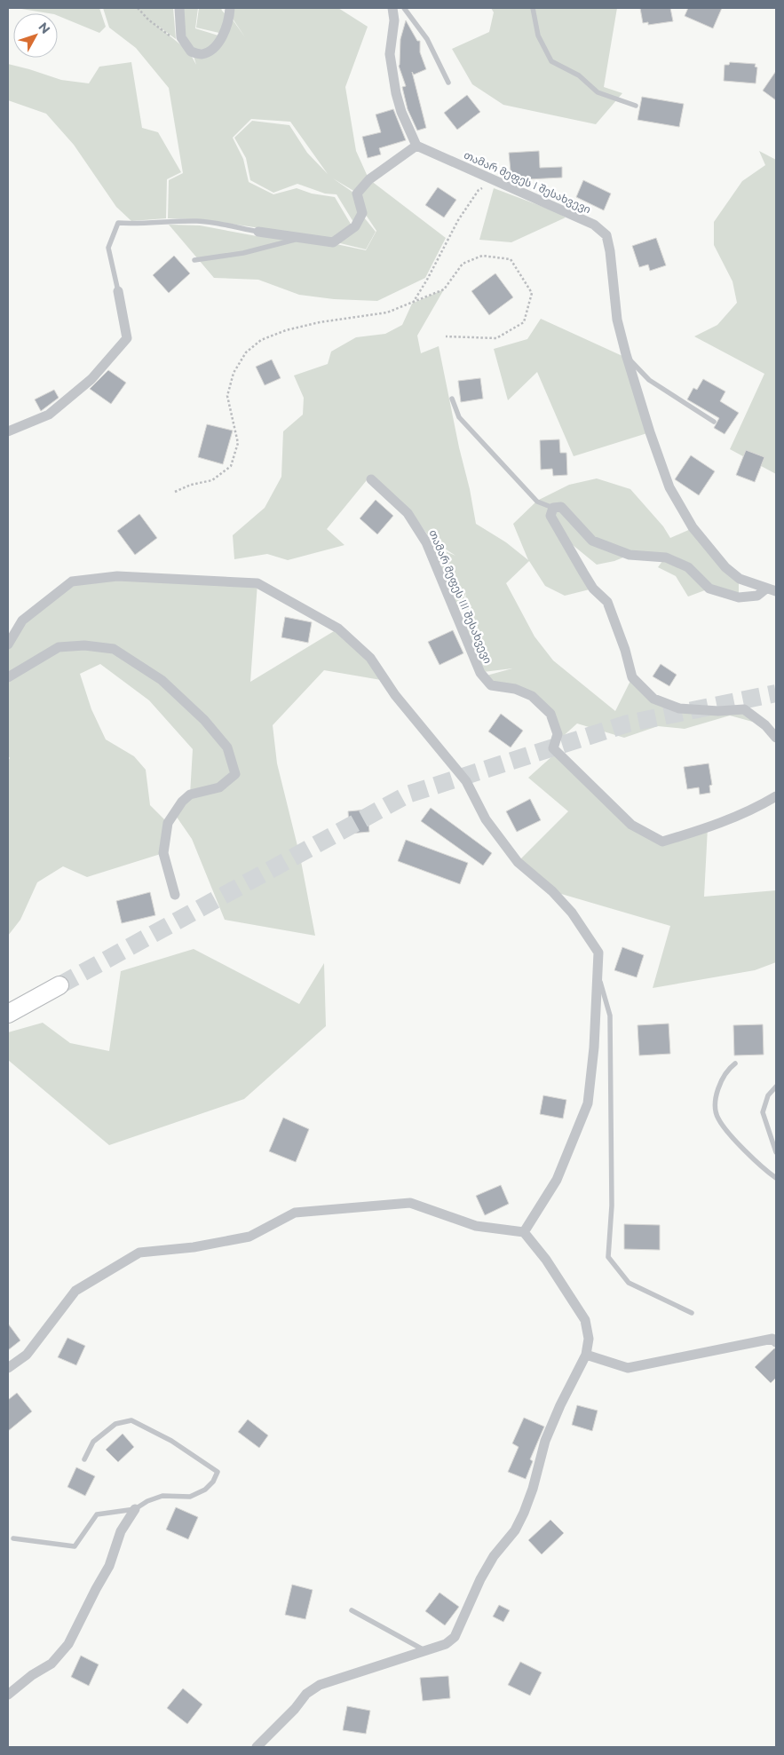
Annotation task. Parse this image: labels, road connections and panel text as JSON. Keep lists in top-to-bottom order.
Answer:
{
  "streets": {
    "street": ["თამარ მეფეს I შესახვევი", "თამარ მეფეს III შესახვევი"]
  },
  "north": "top right"
}
